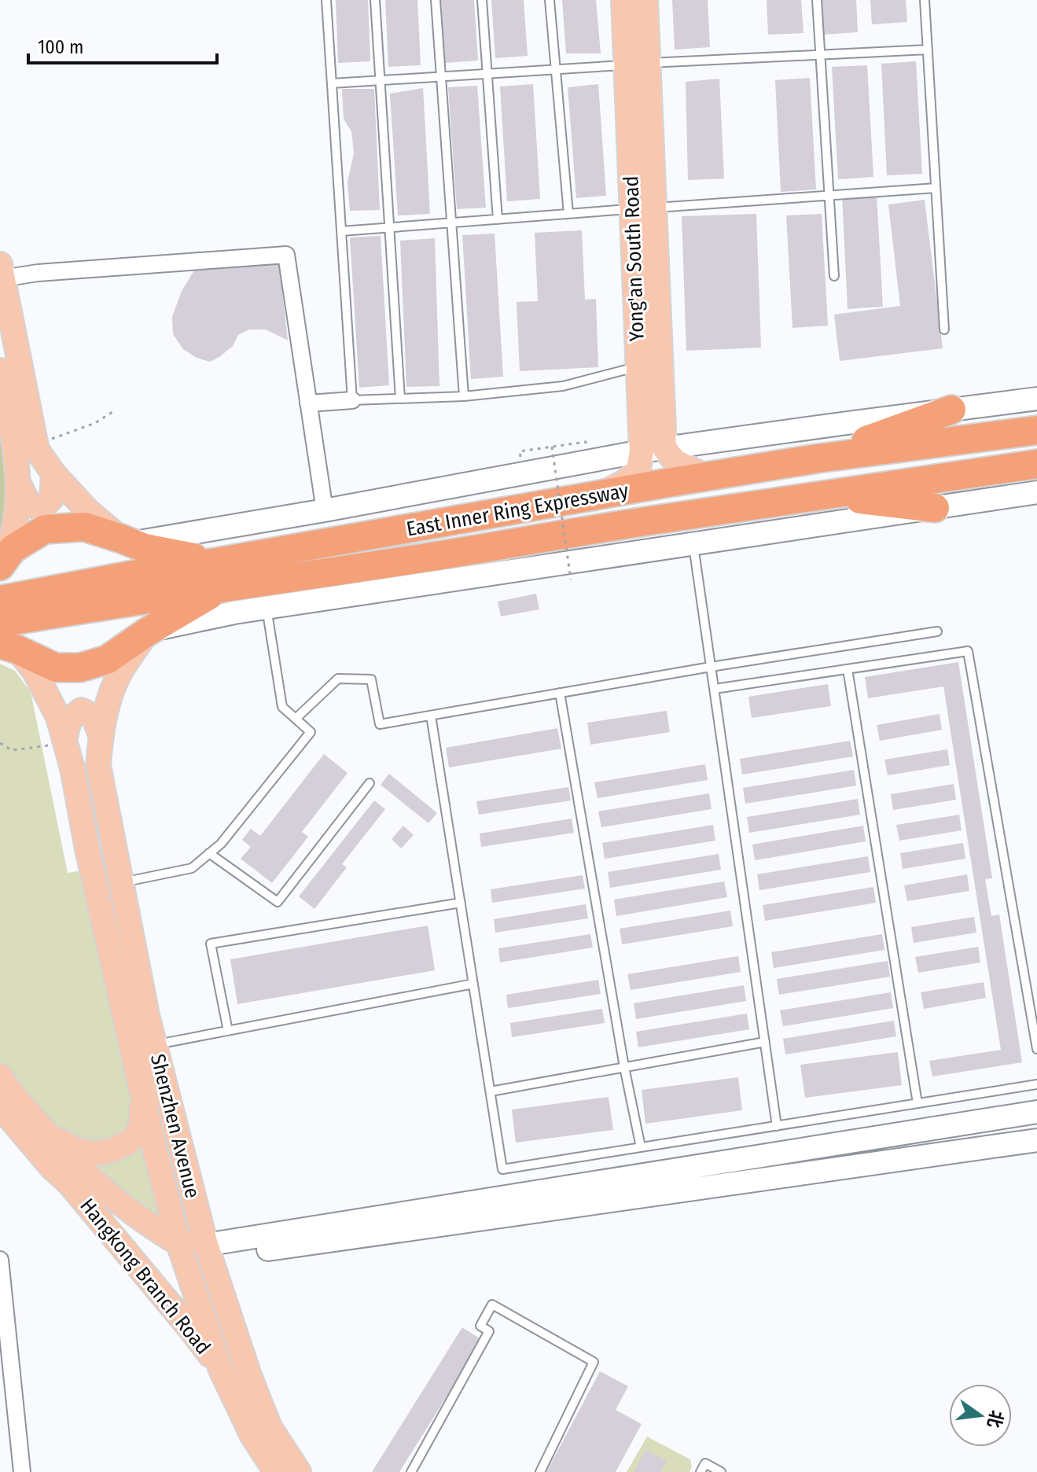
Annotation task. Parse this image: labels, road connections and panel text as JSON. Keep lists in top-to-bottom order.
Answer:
{
  "streets": {
    "highway": ["East Inner Ring Expressway"],
    "main road": ["Yong'an South Road", "Shenzhen Avenue", "Hangkong Branch Road"]
  },
  "crossings": [
    ["Yong'an South Road", "East Inner Ring Expressway"],
    ["Shenzhen Avenue", "Hangkong Branch Road"]
  ],
  "scale_bar": "100 m",
  "north": "right"
}
